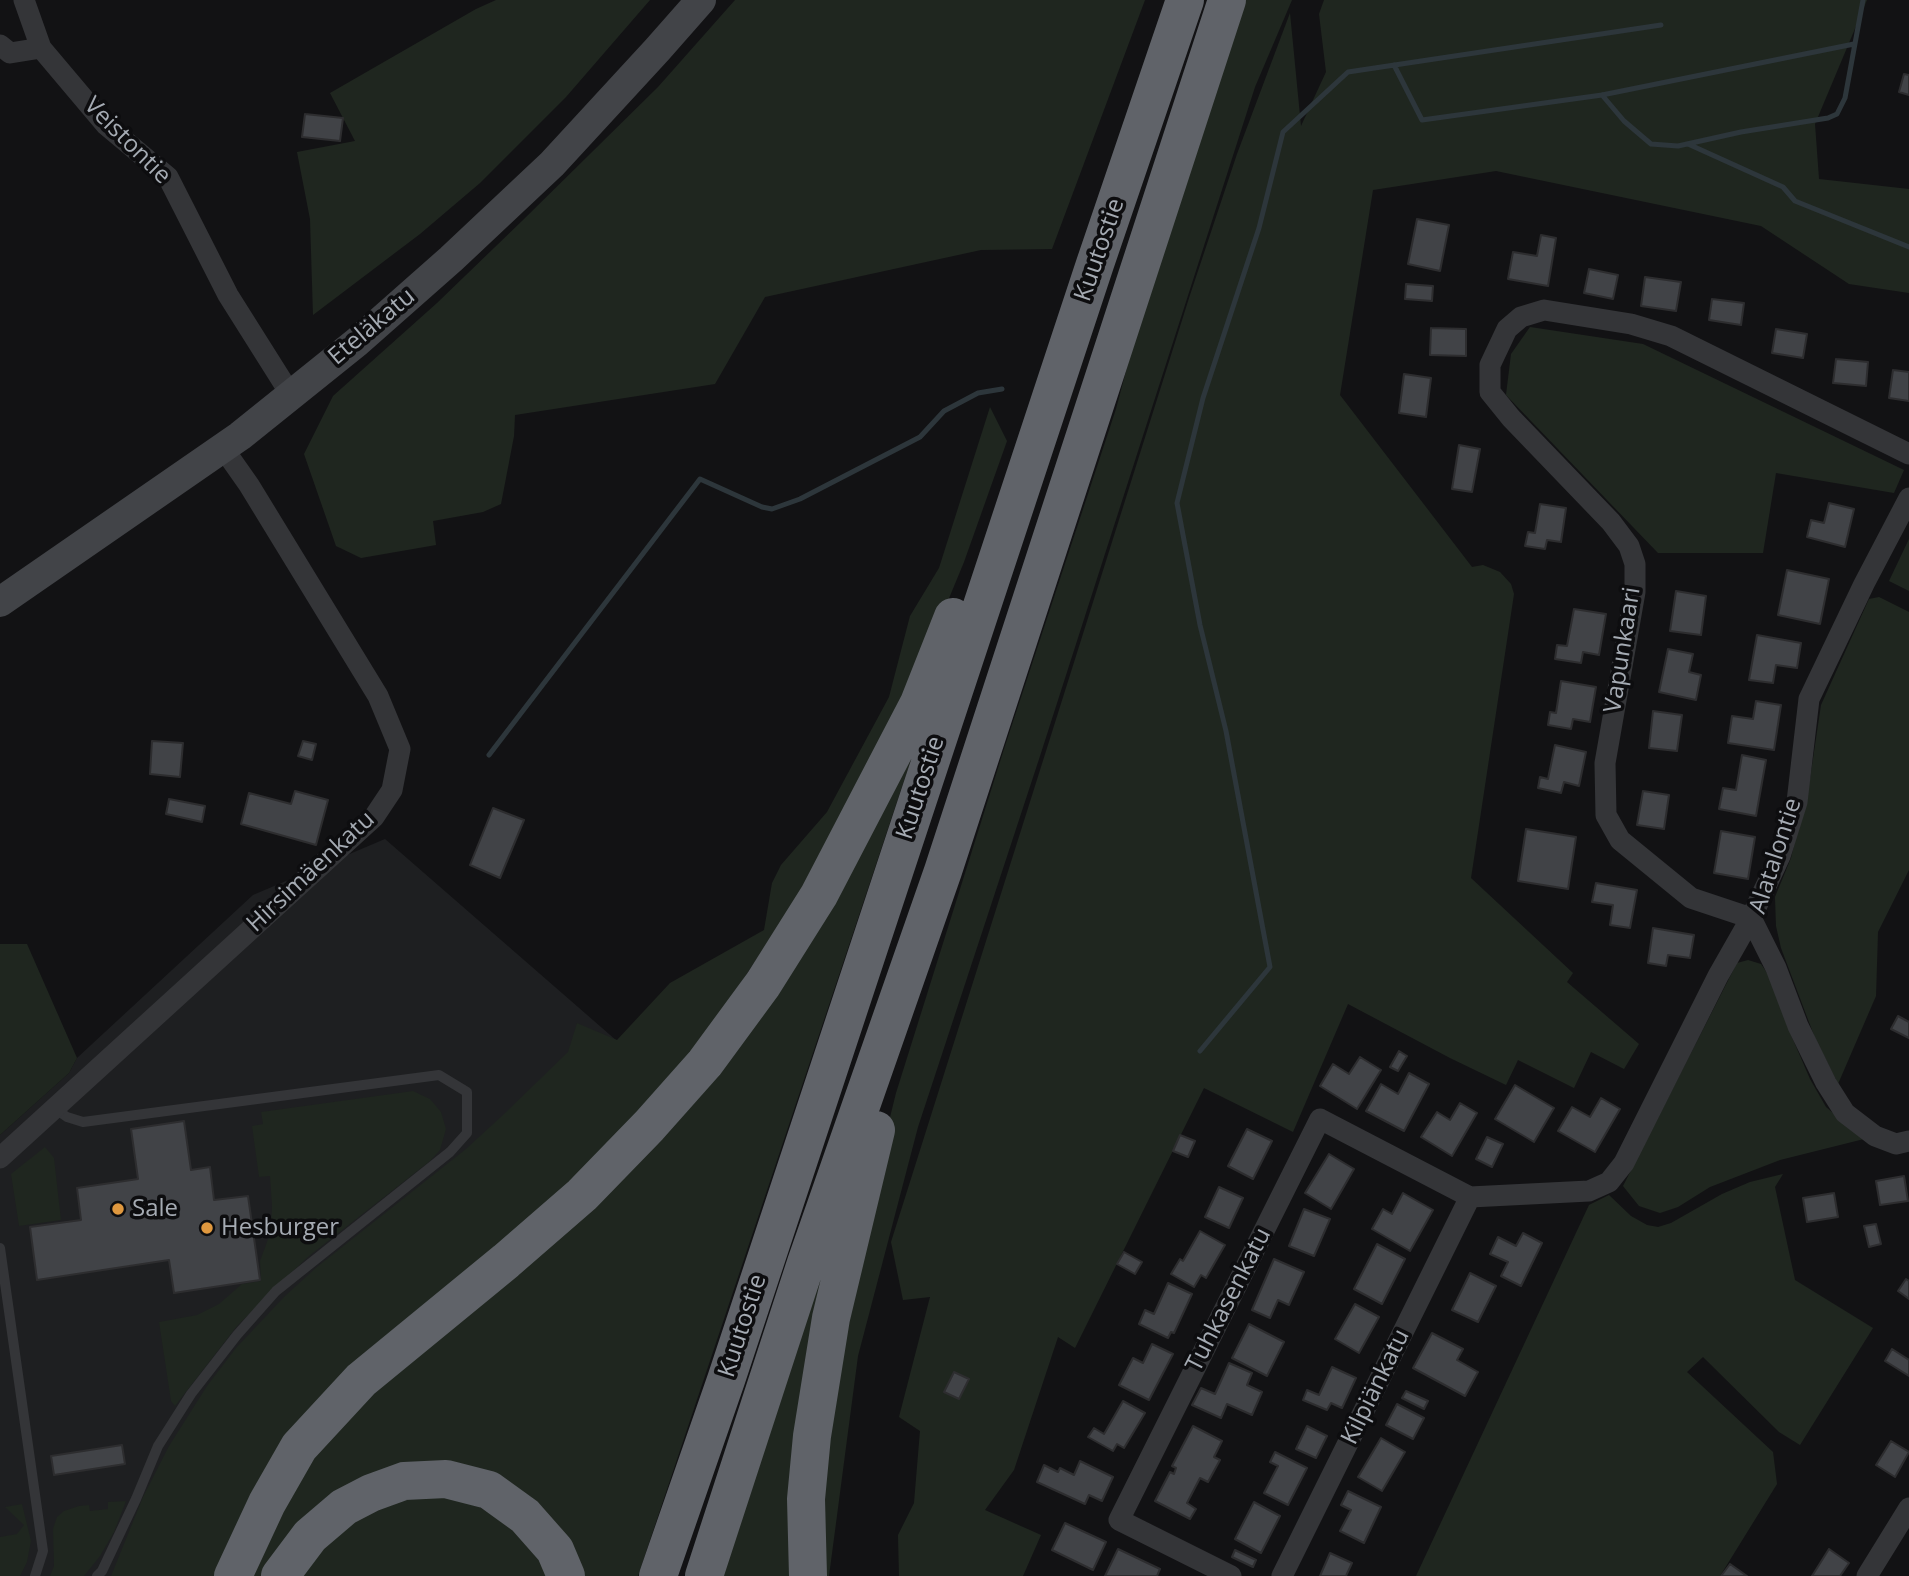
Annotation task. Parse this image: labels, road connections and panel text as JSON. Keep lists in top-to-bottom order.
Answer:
{
  "streets": {
    "highway": ["Kuutostie"],
    "main road": ["Eteläkatu"],
    "street": [
      "Veistontie",
      "Vapunkaari",
      "Alatalontie",
      "Hirsimäenkatu",
      "Tuhkasenkatu",
      "Kilpiänkatu"
    ]
  },
  "crossings": [
    ["Veistontie", "Eteläkatu"],
    ["Eteläkatu", "Hirsimäenkatu"],
    ["Vapunkaari", "Alatalontie"],
    ["Tuhkasenkatu", "Kilpiänkatu"]
  ],
  "places": ["Sale", "Hesburger"]
}
